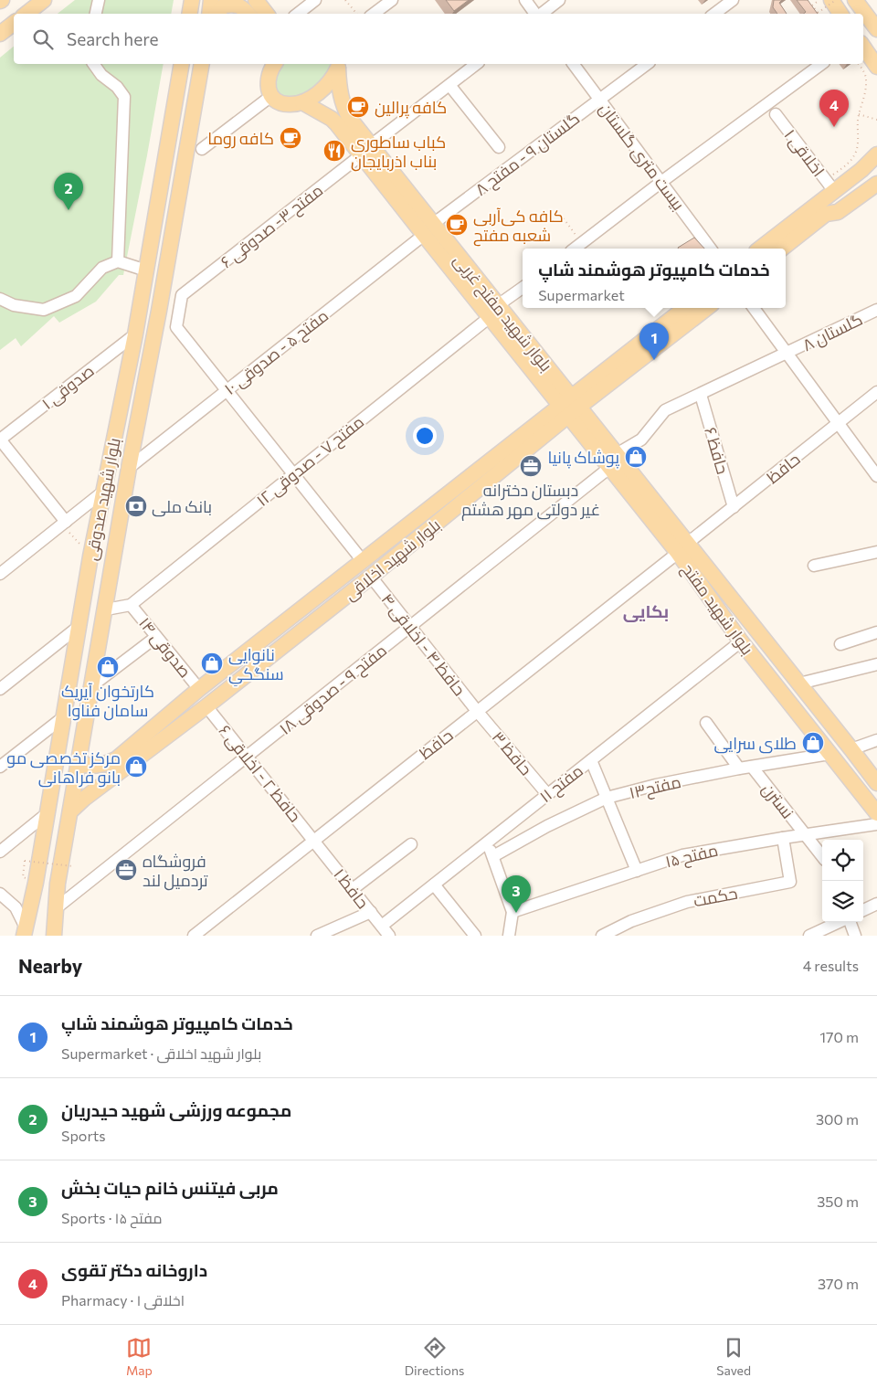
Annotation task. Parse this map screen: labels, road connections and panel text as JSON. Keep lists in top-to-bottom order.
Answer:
{
  "streets": {
    "main road": [
      "بلوار شهید مفتح غربی",
      "بلوار شهید صدوقی",
      "بلوار شهید اخلاقی",
      "بلوار شهید مفتح"
    ],
    "street": [
      "اخلاقی ۱",
      "گلستان ۹ - مفتح ۸",
      "بیست متری گلستان",
      "مفتح ۳- صدوقی ۶",
      "گلستان ۸",
      "مفتح ۵ - صدوقی ۱۰",
      "صدوقی ۱",
      "حافظ ۶",
      "مفتح ۷ - صدوقی ۱۲",
      "حافظ",
      "حافظ ۴ - اخلاقی ۴",
      "صدوقی ۱۴",
      "مفتح ۹ - صدوقی ۱۸",
      "حافظ ۳",
      "حافظ ۲ - اخلاقی ۶",
      "مفتح ۱۱",
      "مفتح۱۳",
      "نسترن",
      "مفتح ۱۵",
      "حافظ ۱",
      "حکمت"
    ]
  },
  "crossings": [
    ["گلستان ۹ - مفتح ۸", "بیست متری گلستان"],
    ["گلستان ۹ - مفتح ۸", "بلوار شهید مفتح غربی"],
    ["گلستان ۹ - مفتح ۸", "مفتح ۵ - صدوقی ۱۰"],
    ["مفتح ۳- صدوقی ۶", "بلوار شهید مفتح غربی"],
    ["مفتح ۳- صدوقی ۶", "مفتح ۵ - صدوقی ۱۰"],
    ["بلوار شهید مفتح غربی", "مفتح ۵ - صدوقی ۱۰"],
    ["بلوار شهید مفتح غربی", "مفتح ۷ - صدوقی ۱۲"],
    ["بلوار شهید مفتح غربی", "بلوار شهید اخلاقی"],
    ["بلوار شهید مفتح غربی", "بلوار شهید مفتح"],
    ["گلستان ۸", "حافظ ۶"],
    ["گلستان ۸", "بلوار شهید مفتح"],
    ["مفتح ۵ - صدوقی ۱۰", "بلوار شهید صدوقی"],
    ["صدوقی ۱", "بلوار شهید صدوقی"],
    ["حافظ ۶", "حافظ"],
    ["مفتح ۷ - صدوقی ۱۲", "صدوقی ۱۴"],
    ["حافظ", "بلوار شهید مفتح"],
    ["حافظ", "حافظ ۴ - اخلاقی ۴"],
    ["حافظ", "حافظ ۳"],
    ["حافظ", "حافظ ۲ - اخلاقی ۶"],
    ["حافظ", "حافظ ۱"],
    ["بلوار شهید صدوقی", "بلوار شهید اخلاقی"],
    ["بلوار شهید صدوقی", "مفتح ۹ - صدوقی ۱۸"],
    ["بلوار شهید اخلاقی", "بلوار شهید مفتح"],
    ["بلوار شهید اخلاقی", "حافظ ۴ - اخلاقی ۴"],
    ["بلوار شهید اخلاقی", "صدوقی ۱۴"],
    ["بلوار شهید اخلاقی", "حافظ ۲ - اخلاقی ۶"],
    ["بلوار شهید مفتح", "مفتح ۹ - صدوقی ۱۸"],
    ["بلوار شهید مفتح", "مفتح ۱۱"],
    ["بلوار شهید مفتح", "مفتح۱۳"],
    ["حافظ ۴ - اخلاقی ۴", "مفتح ۹ - صدوقی ۱۸"],
    ["حافظ ۴ - اخلاقی ۴", "حافظ ۳"],
    ["مفتح ۹ - صدوقی ۱۸", "حافظ ۲ - اخلاقی ۶"],
    ["حافظ ۳", "مفتح ۱۱"],
    ["حافظ ۲ - اخلاقی ۶", "حافظ ۱"],
    ["مفتح ۱۱", "حافظ ۱"],
    ["مفتح۱۳", "نسترن"],
    ["نسترن", "مفتح ۱۵"],
    ["مفتح ۱۵", "حکمت"]
  ],
  "districts": ["بکایی"],
  "places": {
    "cafe": ["کافه پرالین", "کافه روما", "کافه کی‌آربی شعبه مفتح"],
    "restaurant": ["کباب ساطوری بناب اذربایجان"],
    "shop": [
      "پوشاک پانیا",
      "نانوایی سنگکیِ",
      "کارتخوان آیریک سامان فناوا",
      "طلای سرایی",
      "مرکز تخصصی مو بانو فراهانی"
    ],
    "office": ["دبستان دخترانه غیر دولتی مهر هشتم", "فروشگاه تردمیل لند"],
    "bank": ["بانک ملی"]
  },
  "page": {
    "search": "Search here",
    "pins": [
      "4",
      "2",
      "1",
      "3"
    ],
    "popup": ["خدمات کامپیوتر هوشمند شاپ", "Supermarket"],
    "heading": ["Nearby", "4 results"],
    "list": [
      {
        "mark": "1",
        "name": "خدمات کامپیوتر هوشمند شاپ",
        "note": "Supermarket · بلوار شهید اخلاقی",
        "value": "170 m"
      },
      {
        "mark": "2",
        "name": "مجموعه ورزشی شهید حیدریان",
        "note": "Sports",
        "value": "300 m"
      },
      {
        "mark": "3",
        "name": "مربی فیتنس خانم حیات بخش",
        "note": "Sports · مفتح ۱۵",
        "value": "350 m"
      },
      {
        "mark": "4",
        "name": "داروخانه دکتر تقوی",
        "note": "Pharmacy · اخلاقی ۱",
        "value": "370 m"
      }
    ],
    "nav": ["Map", "Directions", "Saved"]
  }
}
